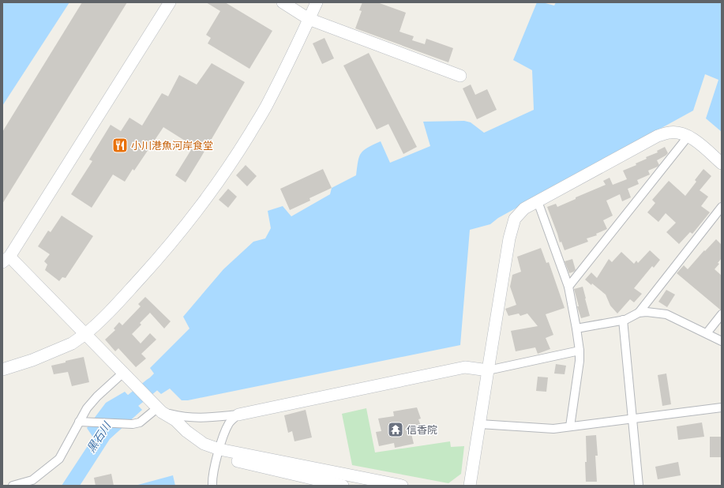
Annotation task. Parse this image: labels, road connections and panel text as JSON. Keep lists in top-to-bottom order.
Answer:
{
  "water": ["黒石川"],
  "places": {
    "restaurant": ["小川港魚河岸食堂"],
    "temple": ["信香院"]
  }
}
